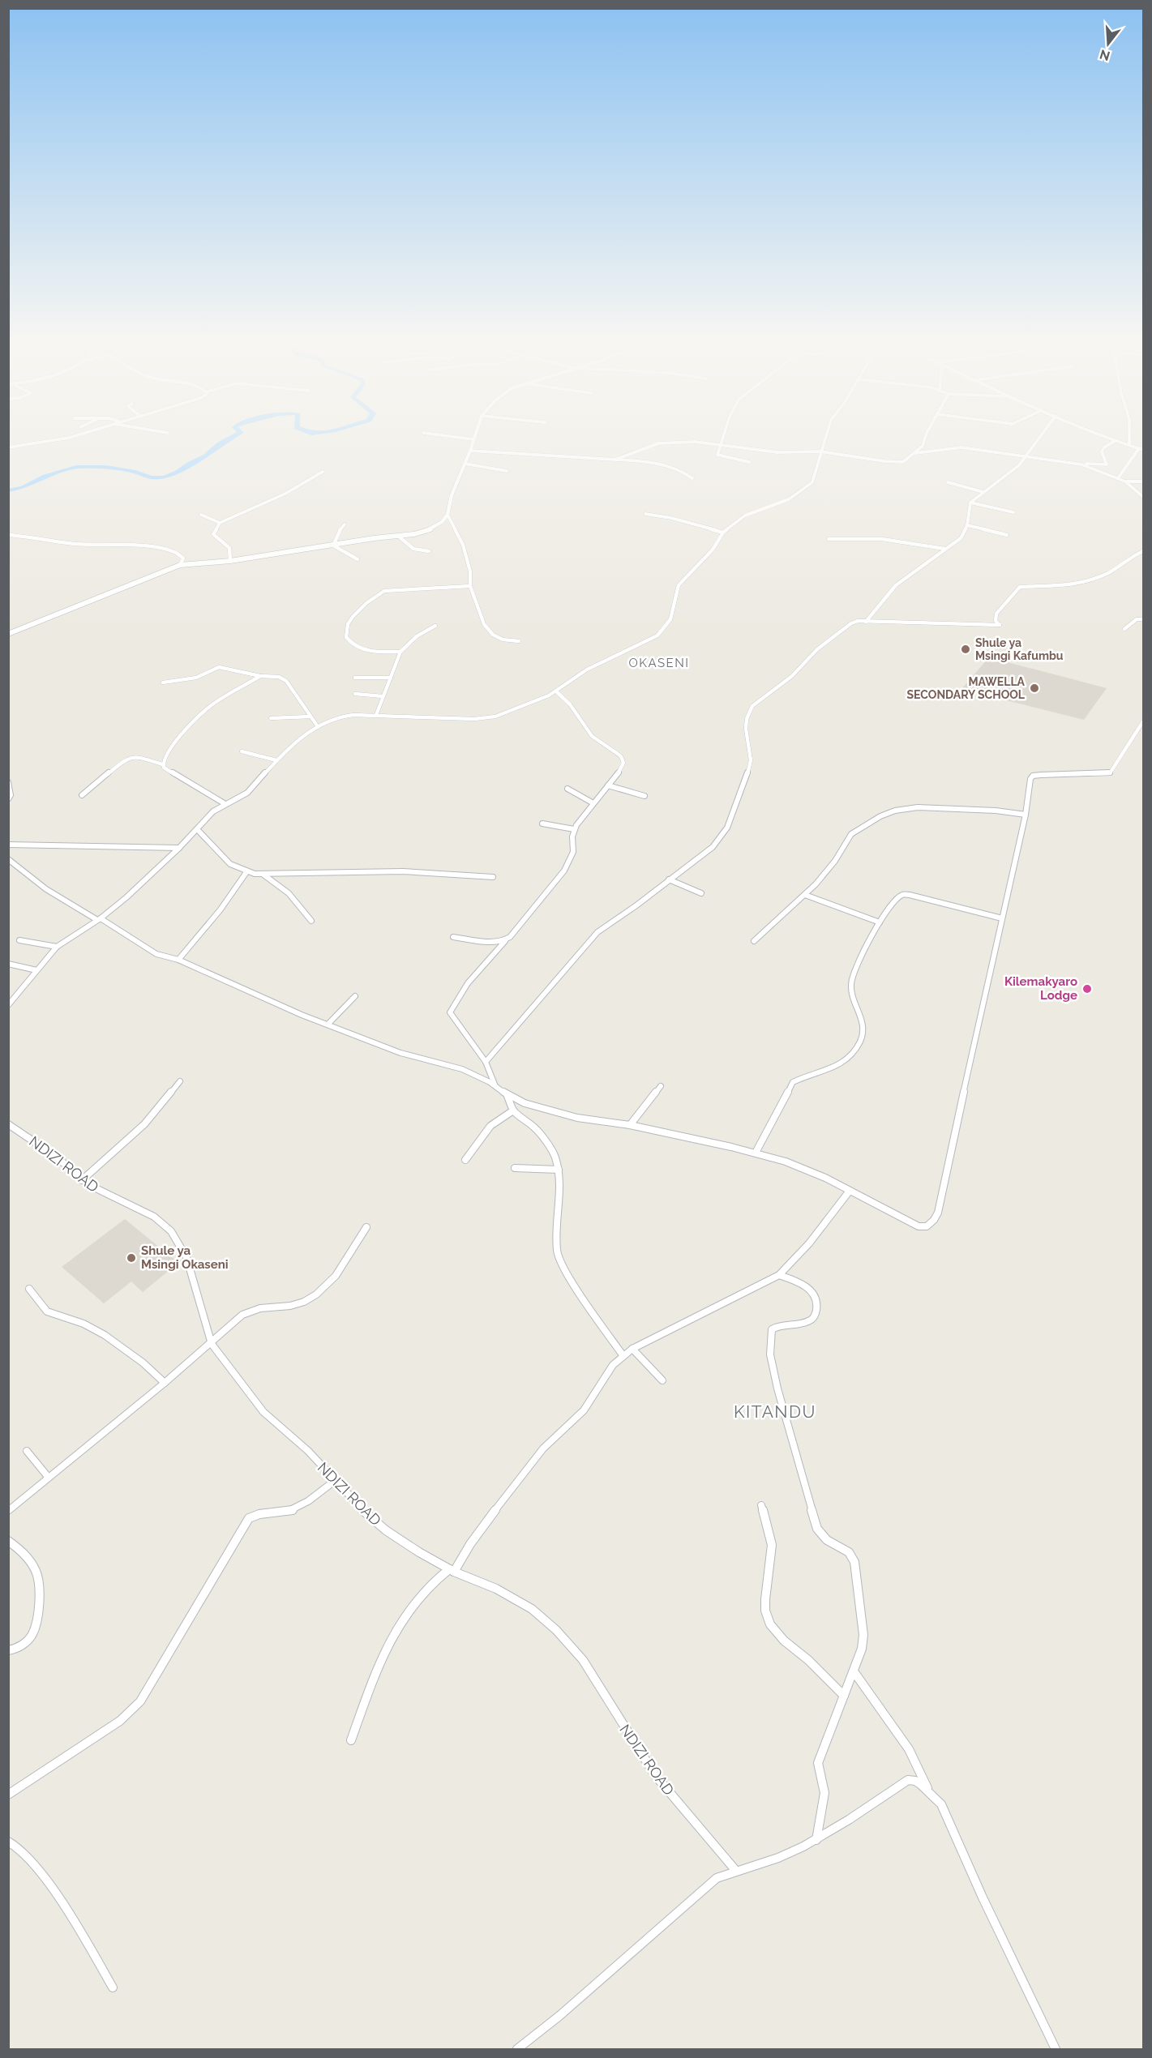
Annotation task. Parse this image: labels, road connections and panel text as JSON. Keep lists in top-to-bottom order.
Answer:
{
  "streets": {
    "street": ["NDIZI ROAD"]
  },
  "districts": ["OKASENI", "KITANDU"],
  "places": [
    "Shule ya Msingi Kafumbu",
    "MAWELLA SECONDARY SCHOOL",
    "Kilemakyaro Lodge",
    "Shule ya Msingi Okaseni"
  ],
  "north": "bottom"
}
